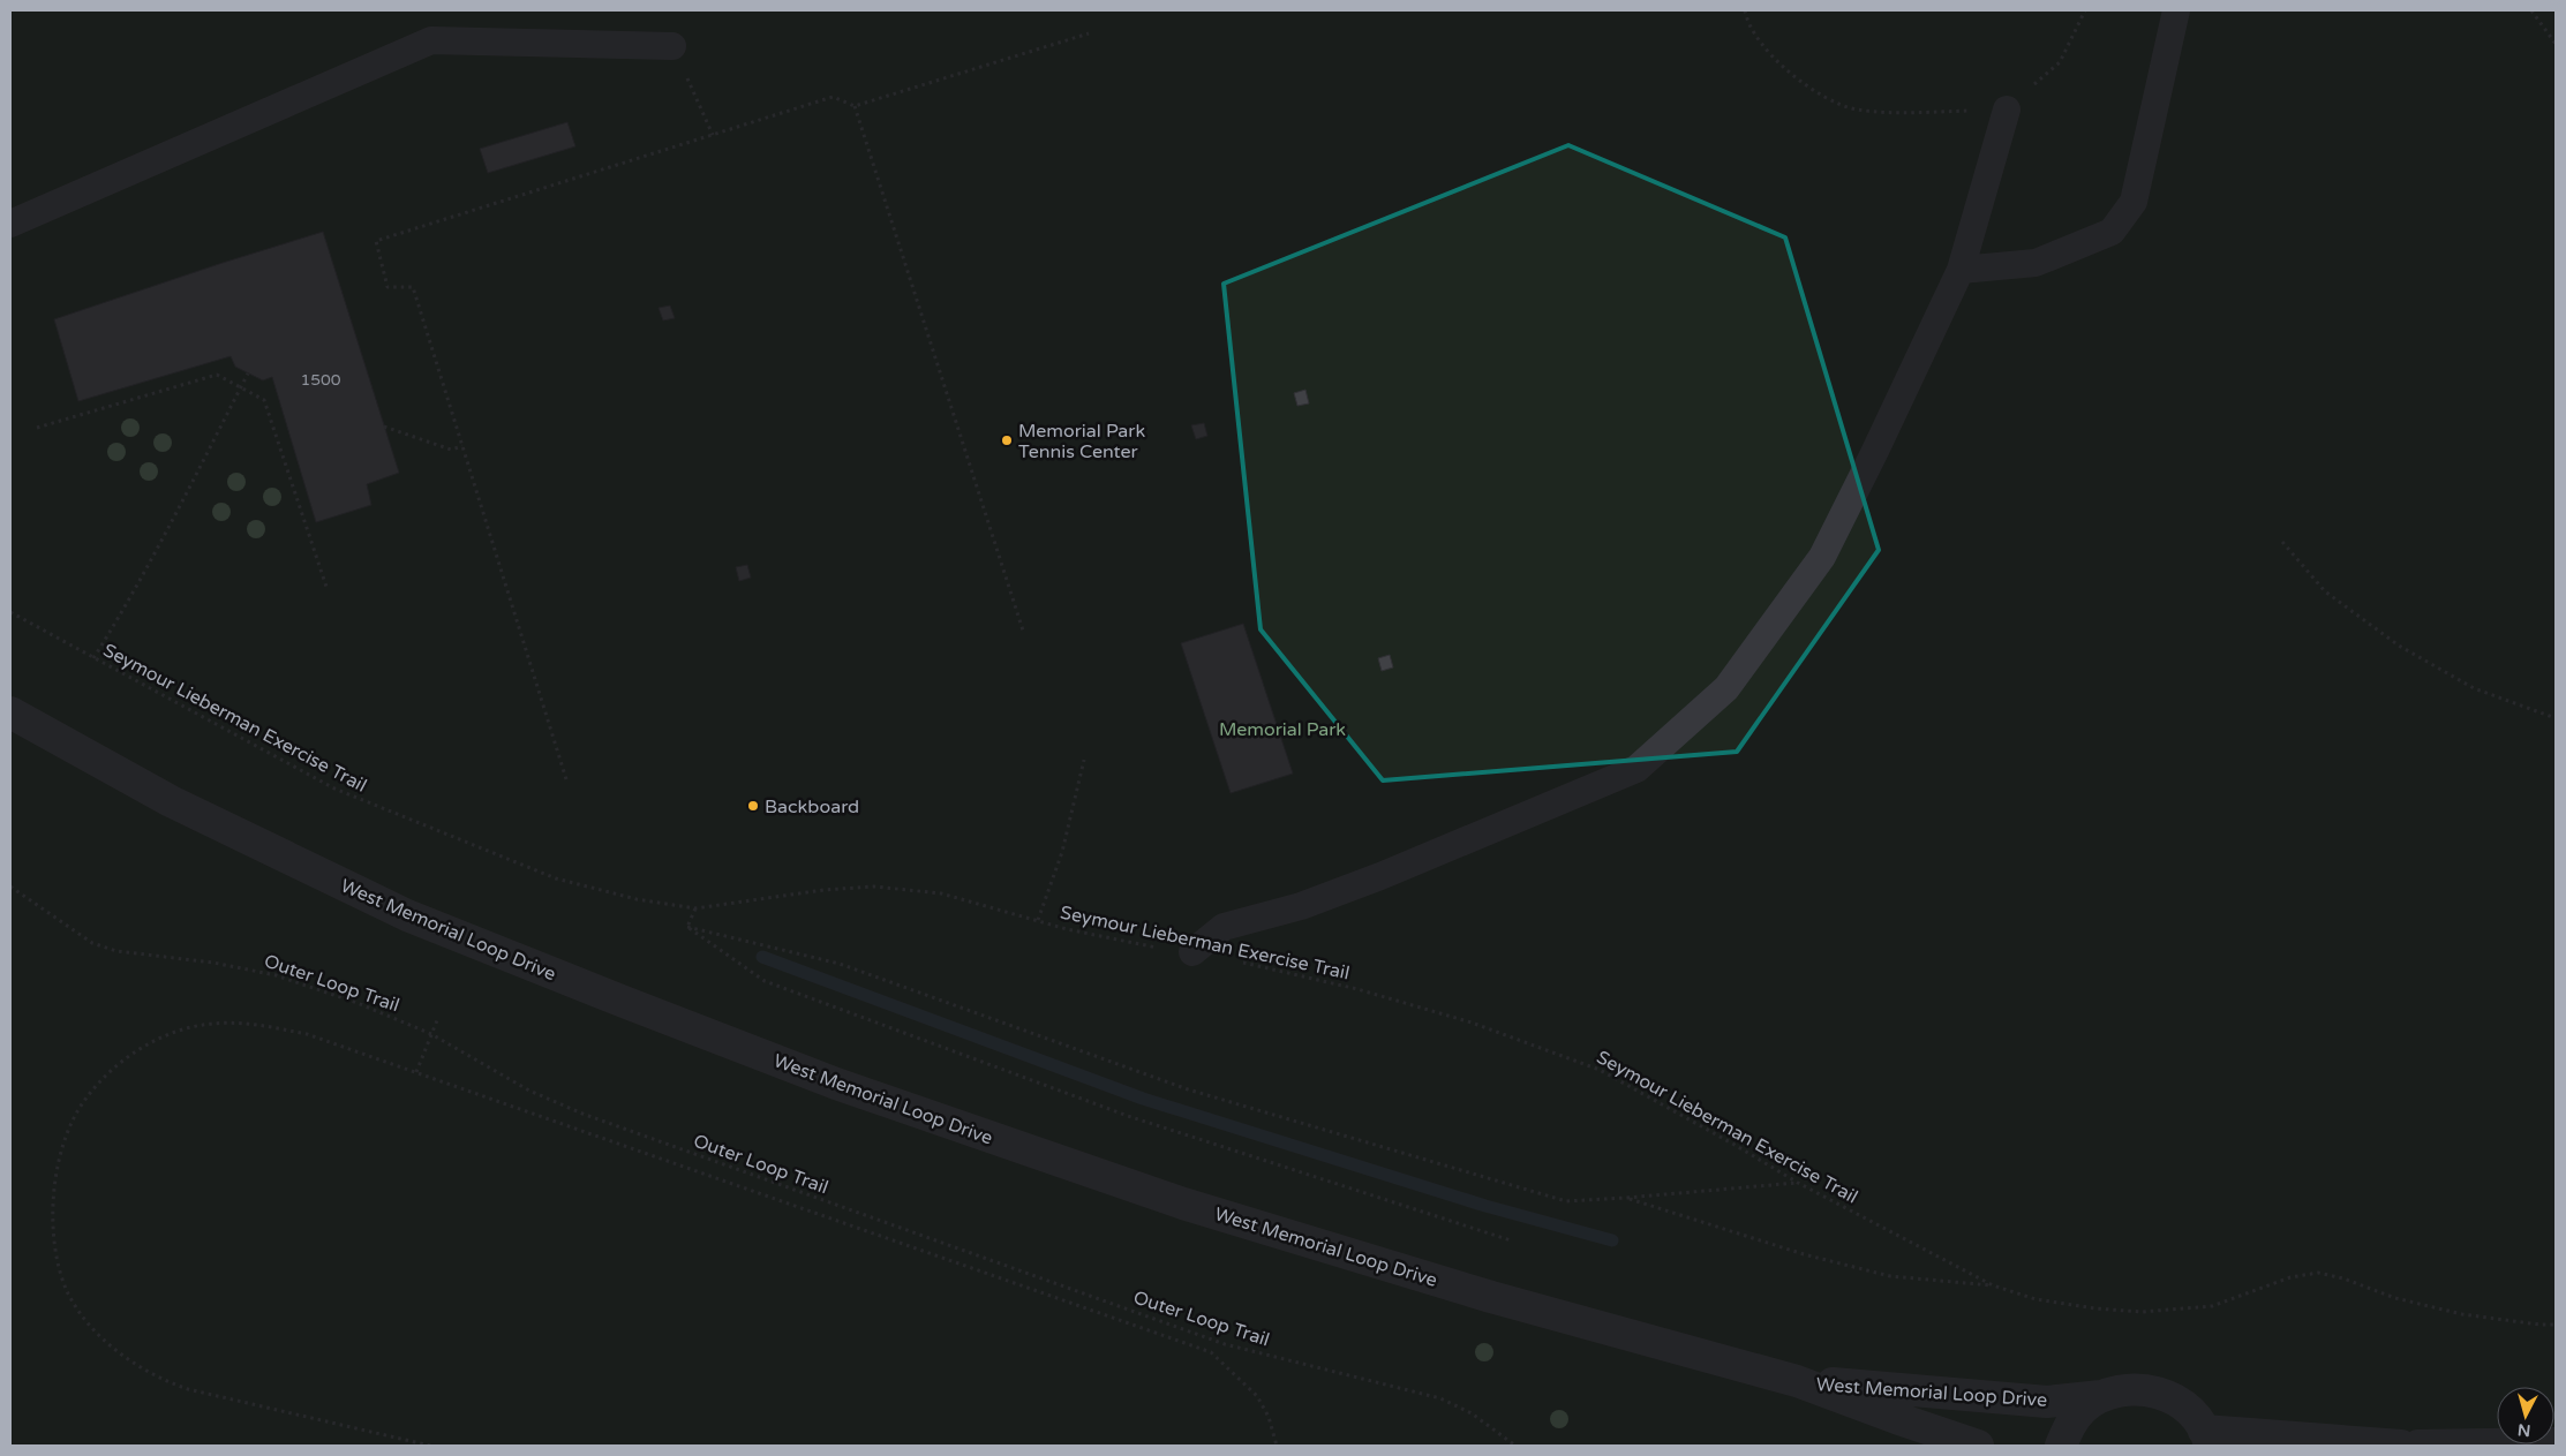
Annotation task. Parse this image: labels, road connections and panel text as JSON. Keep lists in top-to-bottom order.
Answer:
{
  "streets": {
    "street": ["West Memorial Loop Drive"],
    "path": ["Seymour Lieberman Exercise Trail", "Outer Loop Trail"]
  },
  "parks": ["Memorial Park"],
  "places": ["Memorial Park Tennis Center", "Backboard"],
  "house_numbers": ["1500"],
  "north": "bottom"
}
